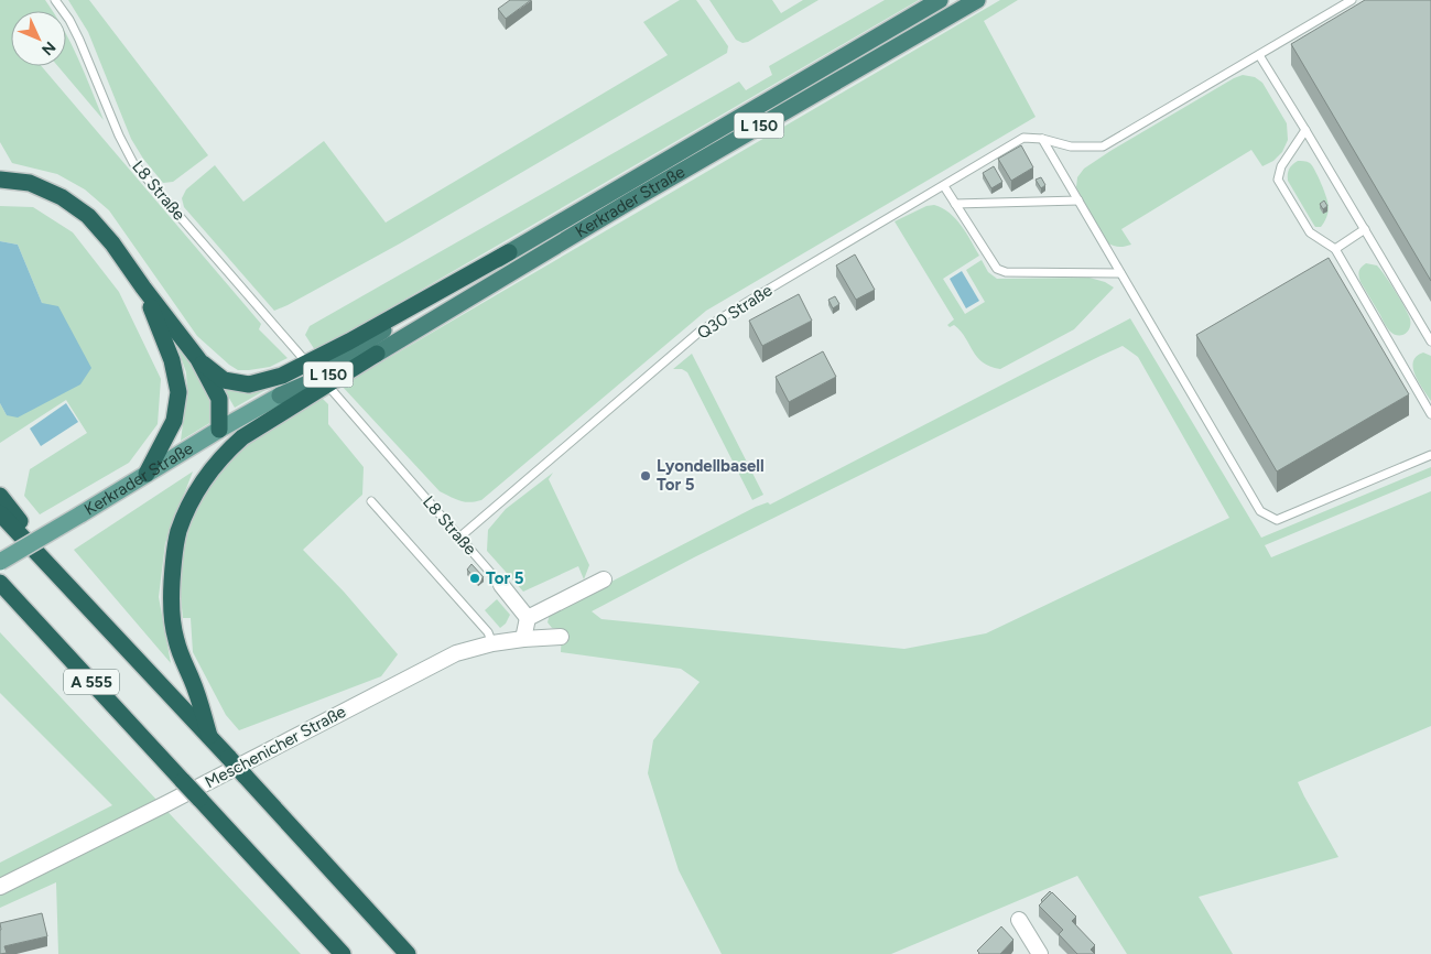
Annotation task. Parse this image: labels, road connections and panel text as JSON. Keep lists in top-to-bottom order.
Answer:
{
  "streets": {
    "highway": ["L 150", "Kerkrader Straße", "A 555"],
    "street": ["Meschenicher Straße"],
    "lane": ["L8 Straße", "Q30 Straße"]
  },
  "crossings": [
    ["L8 Straße", "Q30 Straße"]
  ],
  "places": ["Lyondellbasell Tor 5", "Tor 5"],
  "north": "bottom right"
}
